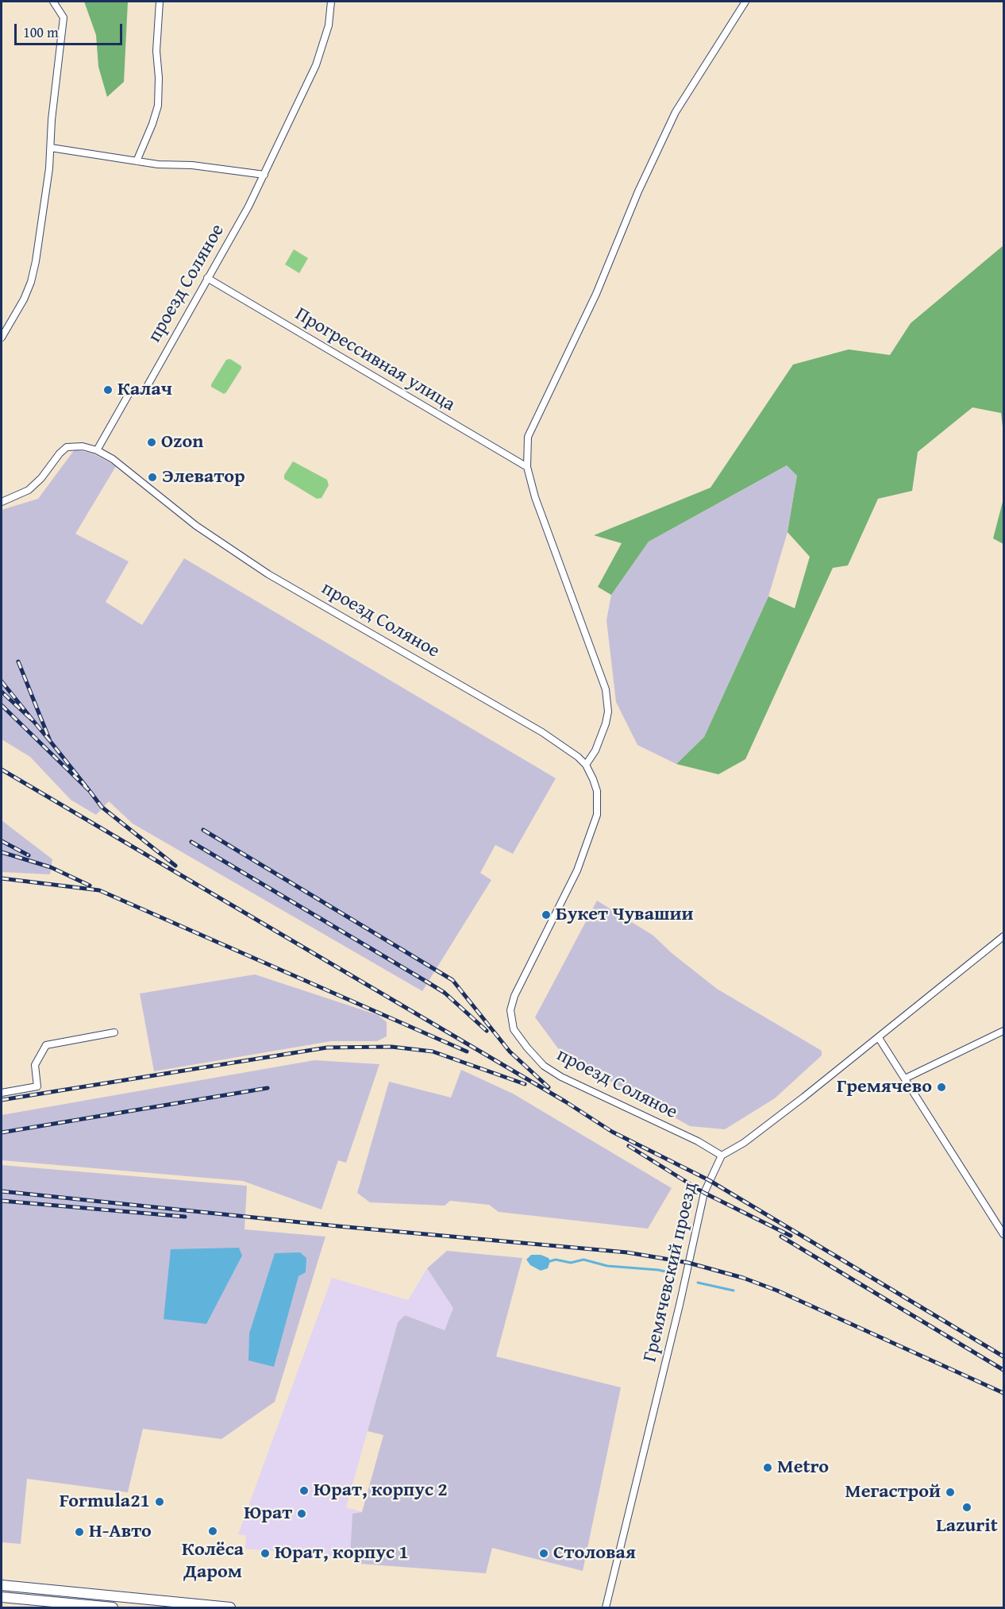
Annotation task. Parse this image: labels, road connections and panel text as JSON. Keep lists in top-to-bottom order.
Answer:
{
  "streets": {
    "street": ["проезд Соляное", "Прогрессивная улица", "Гремячевский проезд"]
  },
  "crossings": [
    ["проезд Соляное", "Прогрессивная улица"],
    ["проезд Соляное", "Гремячевский проезд"]
  ],
  "places": [
    "Калач",
    "Ozon",
    "Элеватор",
    "Букет Чувашии",
    "Гремячево",
    "Metro",
    "Юрат, корпус 2",
    "Мегастрой",
    "Formula21",
    "Lazurit",
    "Юрат",
    "Колёса Даром",
    "Н-Авто",
    "Юрат, корпус 1",
    "Столовая"
  ],
  "scale_bar": "100 m"
}
